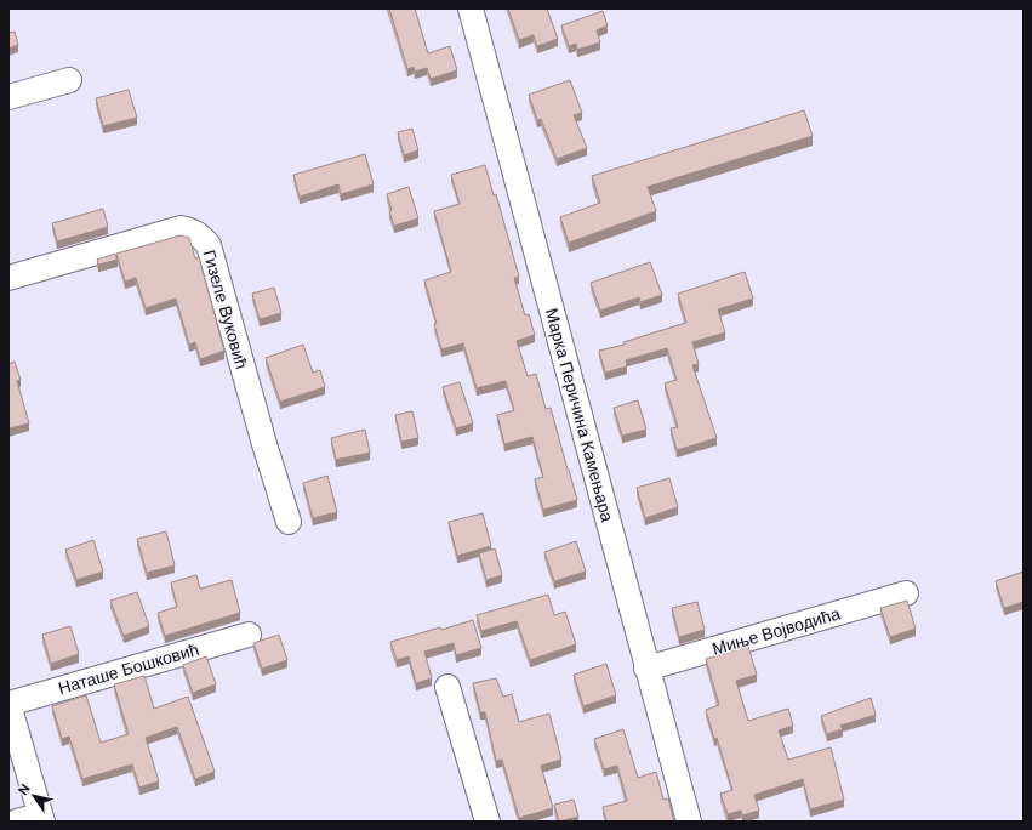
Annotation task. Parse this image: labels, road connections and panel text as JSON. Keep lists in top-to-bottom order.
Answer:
{
  "streets": {
    "street": [
      "Гизеле Вуковић",
      "Марка Перичина Камењара",
      "Миње Војводића",
      "Наташе Бошковић"
    ]
  },
  "crossings": [
    ["Марка Перичина Камењара", "Миње Војводића"]
  ],
  "north": "top left"
}
